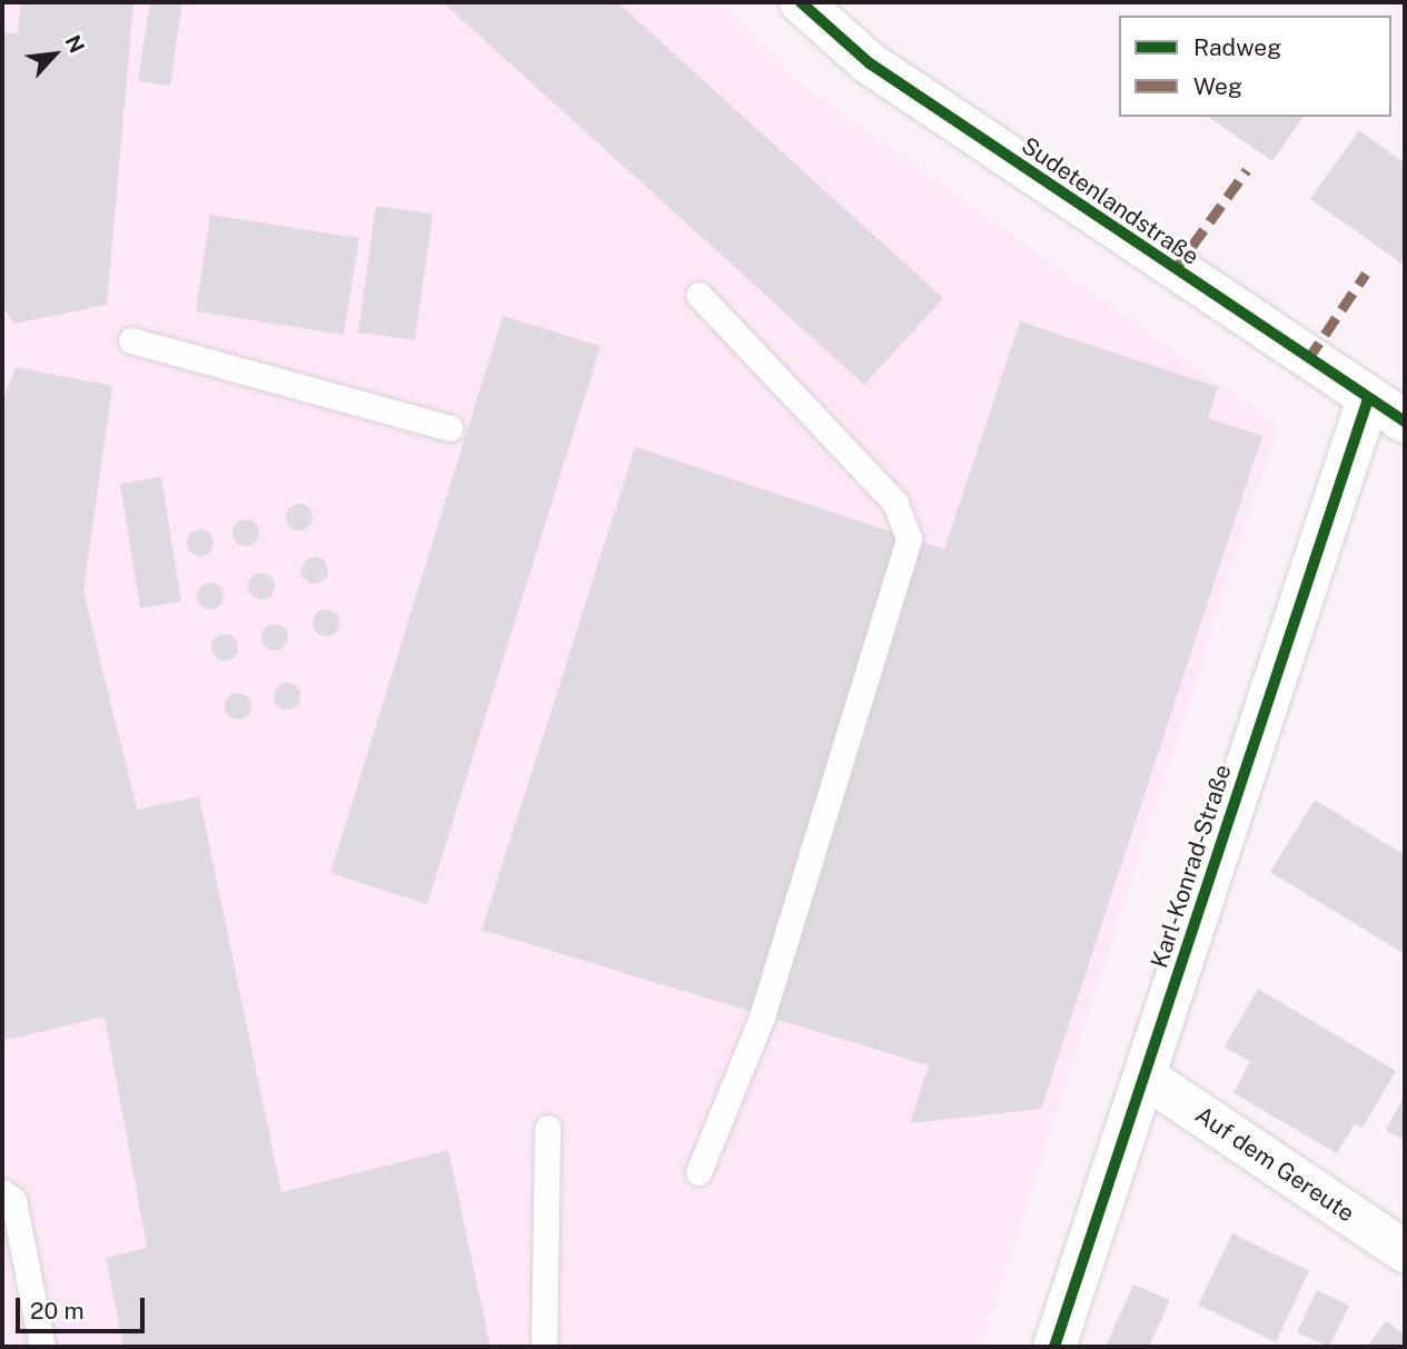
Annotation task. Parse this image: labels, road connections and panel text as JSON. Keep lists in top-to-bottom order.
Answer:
{
  "streets": {
    "street": ["Sudetenlandstraße", "Karl-Konrad-Straße", "Auf dem Gereute"]
  },
  "crossings": [
    ["Sudetenlandstraße", "Karl-Konrad-Straße"],
    ["Karl-Konrad-Straße", "Auf dem Gereute"]
  ],
  "legend": ["Radweg", "Weg"],
  "scale_bar": "20 m",
  "north": "top right"
}
